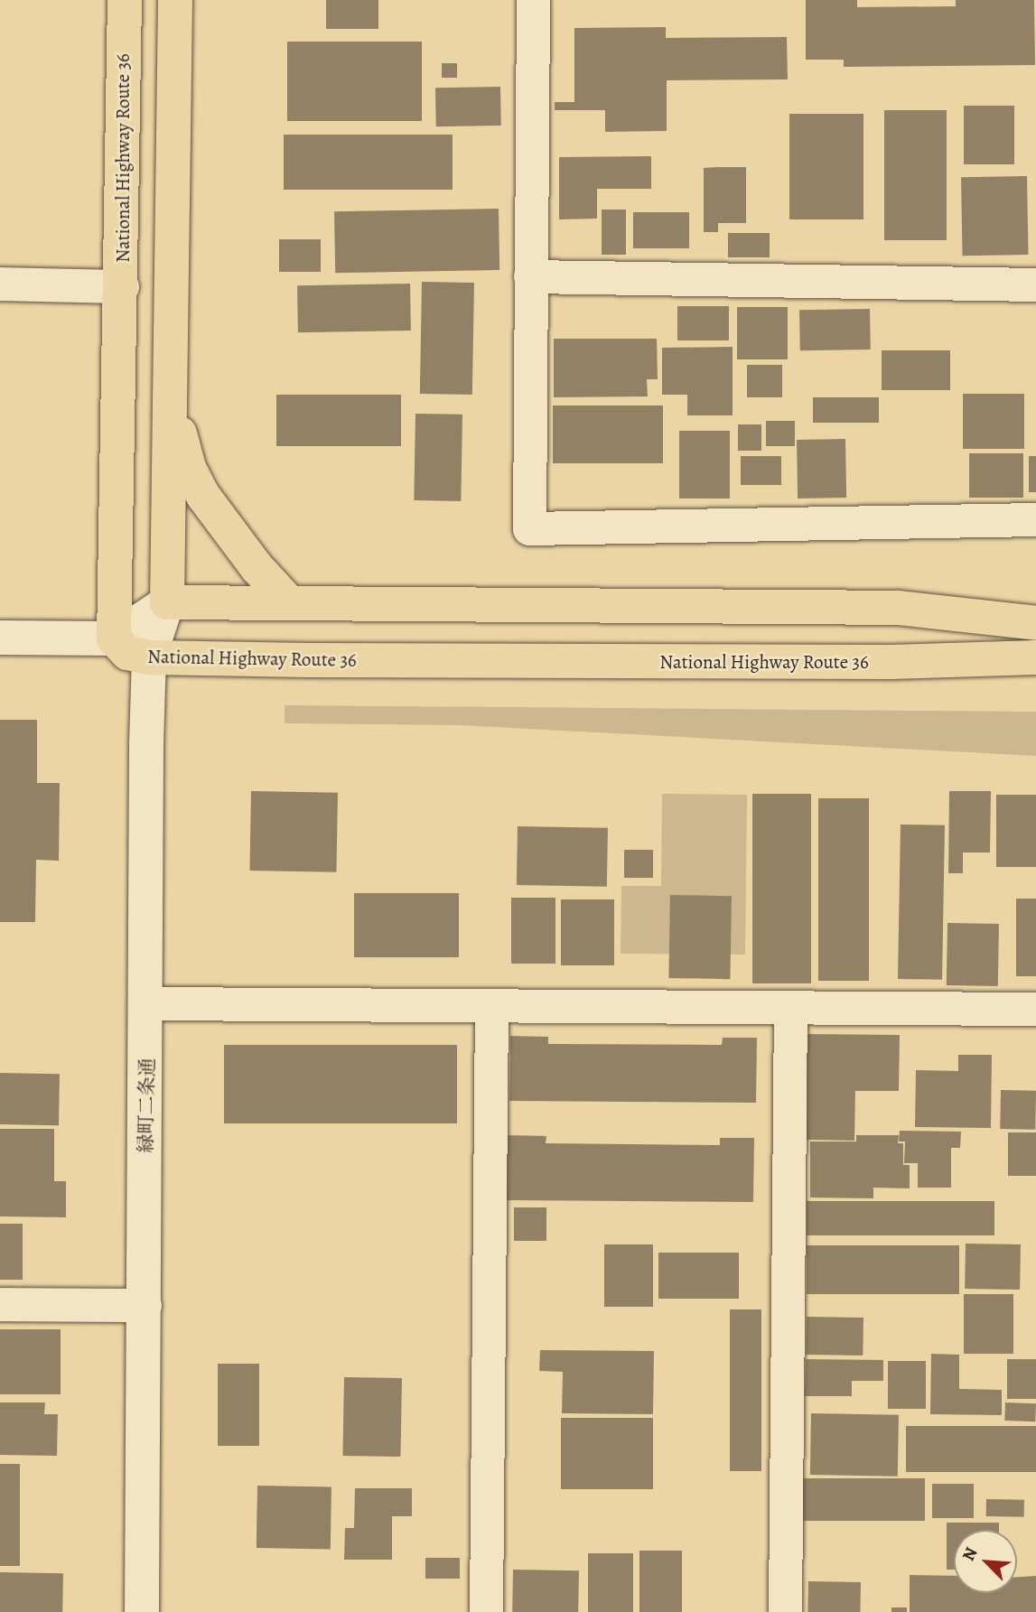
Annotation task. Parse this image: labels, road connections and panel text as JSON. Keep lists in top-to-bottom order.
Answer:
{
  "streets": {
    "highway": ["National Highway Route 36"],
    "street": ["緑町二条通"]
  },
  "crossings": [
    ["National Highway Route 36", "緑町二条通"]
  ],
  "north": "top left"
}
